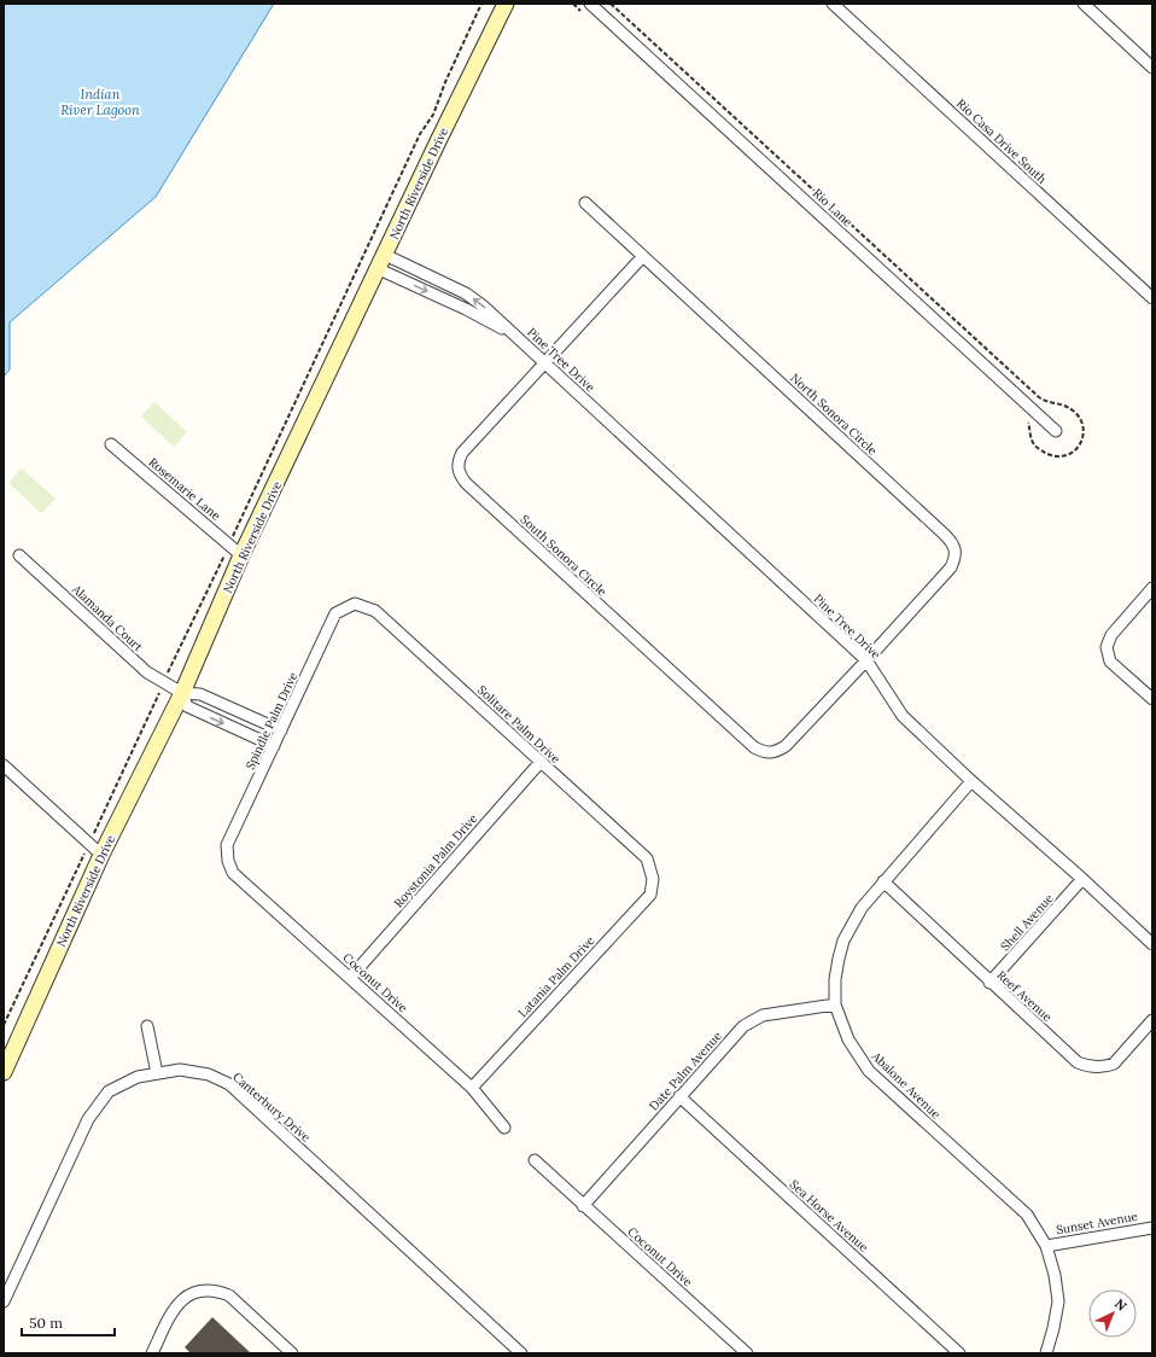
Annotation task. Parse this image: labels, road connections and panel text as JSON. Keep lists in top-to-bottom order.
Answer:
{
  "streets": {
    "street": [
      "Rio Casa Drive South",
      "North Riverside Drive",
      "Rio Lane",
      "Pine Tree Drive",
      "North Sonora Circle",
      "Rosemarie Lane",
      "South Sonora Circle",
      "Alamanda Court",
      "Spindle Palm Drive",
      "Solitare Palm Drive",
      "Roystonia Palm Drive",
      "Shell Avenue",
      "Latania Palm Drive",
      "Coconut Drive",
      "Reef Avenue",
      "Date Palm Avenue",
      "Abalone Avenue",
      "Canterbury Drive",
      "Sea Horse Avenue",
      "Sunset Avenue"
    ]
  },
  "crossings": [
    ["North Riverside Drive", "Pine Tree Drive"],
    ["North Riverside Drive", "Rosemarie Lane"],
    ["North Riverside Drive", "Alamanda Court"],
    ["Pine Tree Drive", "North Sonora Circle"],
    ["Pine Tree Drive", "South Sonora Circle"],
    ["Pine Tree Drive", "Shell Avenue"],
    ["Pine Tree Drive", "Abalone Avenue"],
    ["North Sonora Circle", "South Sonora Circle"],
    ["Spindle Palm Drive", "Solitare Palm Drive"],
    ["Spindle Palm Drive", "Coconut Drive"],
    ["Solitare Palm Drive", "Roystonia Palm Drive"],
    ["Solitare Palm Drive", "Latania Palm Drive"],
    ["Roystonia Palm Drive", "Coconut Drive"],
    ["Shell Avenue", "Reef Avenue"],
    ["Latania Palm Drive", "Coconut Drive"],
    ["Coconut Drive", "Date Palm Avenue"],
    ["Reef Avenue", "Abalone Avenue"],
    ["Date Palm Avenue", "Abalone Avenue"],
    ["Date Palm Avenue", "Sea Horse Avenue"],
    ["Abalone Avenue", "Sunset Avenue"]
  ],
  "water": ["Indian River Lagoon"],
  "scale_bar": "50 m",
  "north": "top right"
}
